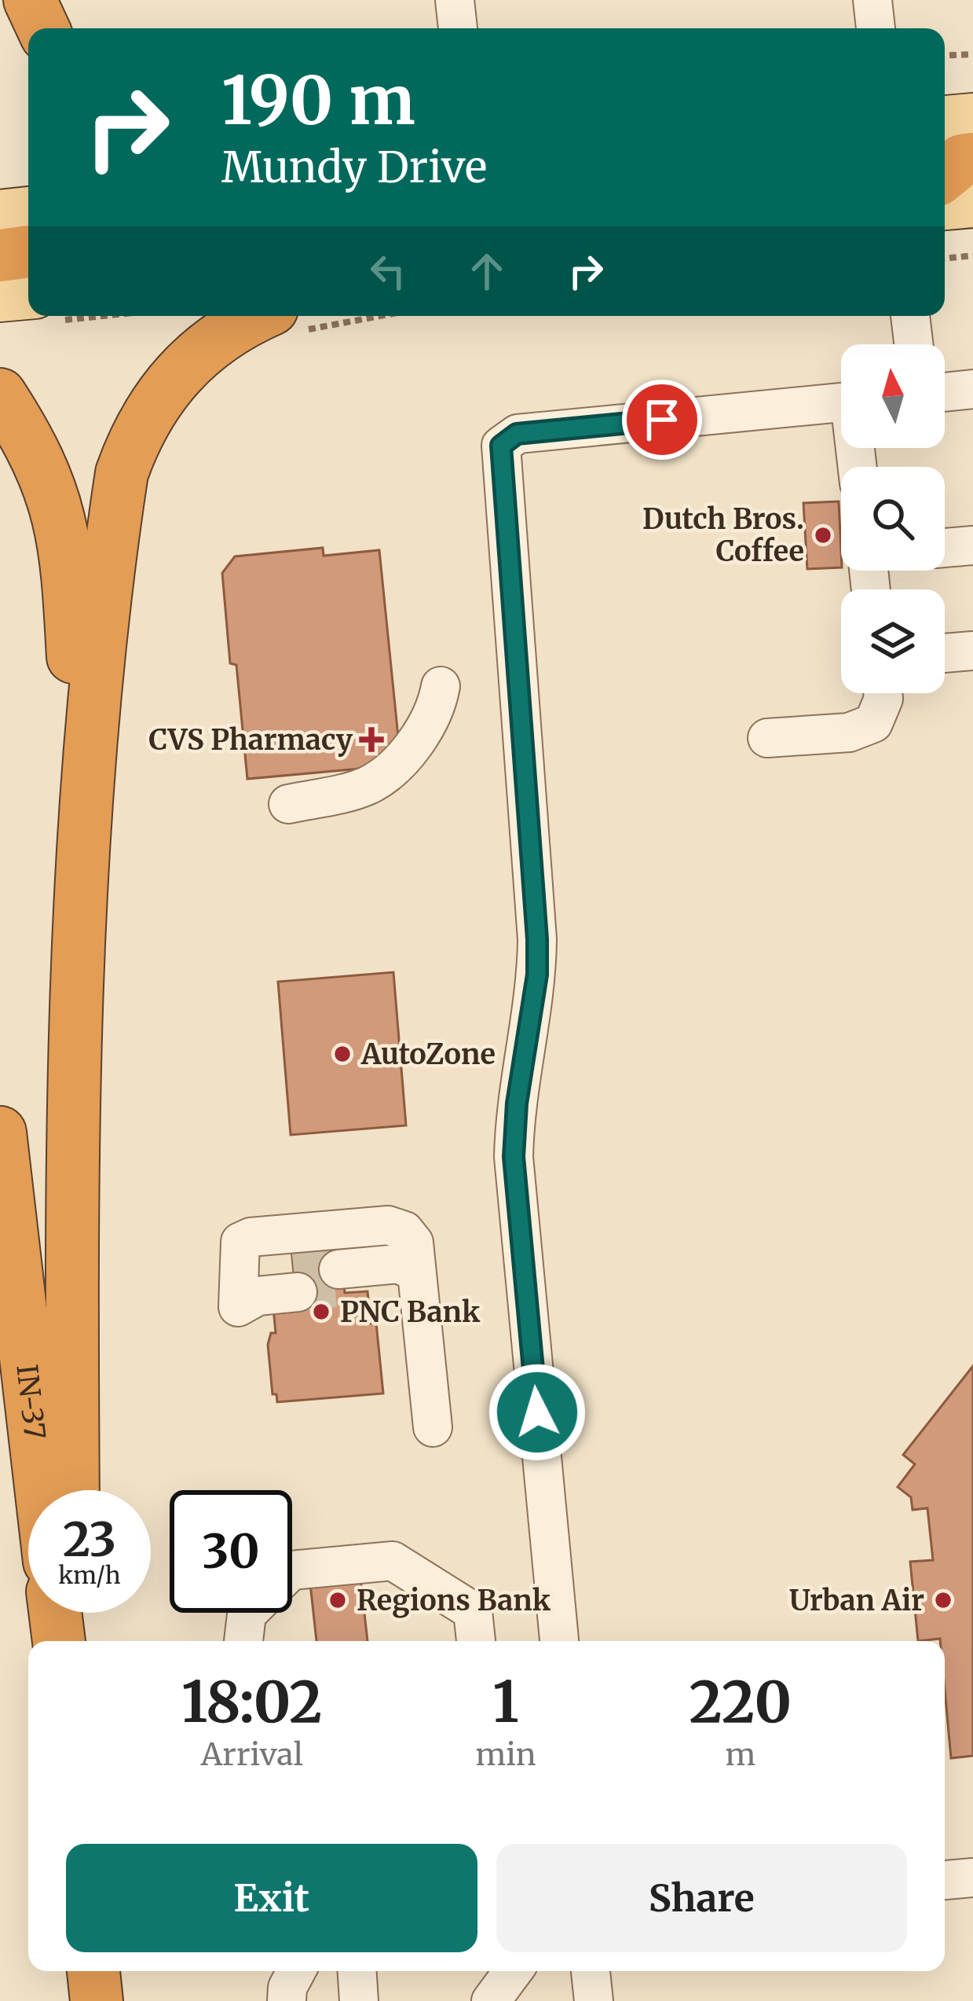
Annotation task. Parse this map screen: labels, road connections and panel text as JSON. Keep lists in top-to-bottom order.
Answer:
{
  "streets": {
    "highway": ["IN-37"]
  },
  "places": {
    "other": [
      "Dutch Bros. Coffee",
      "AutoZone",
      "PNC Bank",
      "Regions Bank",
      "Urban Air"
    ],
    "health": ["CVS Pharmacy"]
  },
  "north": "top",
  "page": {
    "turn": ["190 m", "Mundy Drive"],
    "speed": "23 km/h",
    "limit": "30",
    "eta": [
      "18:02",
      "Arrival",
      "1",
      "min",
      "220",
      "m"
    ],
    "buttons": ["Exit", "Share"]
  }
}
